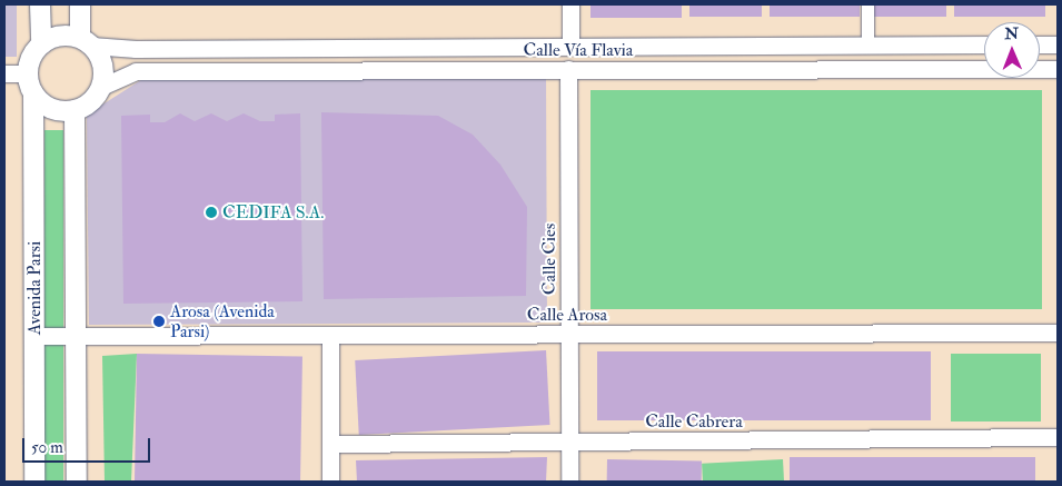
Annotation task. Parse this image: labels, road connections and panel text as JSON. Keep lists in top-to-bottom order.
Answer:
{
  "streets": {
    "street": [
      "Calle Vía Flavia",
      "Calle Cies",
      "Avenida Parsi",
      "Calle Arosa",
      "Calle Cabrera"
    ]
  },
  "crossings": [
    ["Calle Vía Flavia", "Calle Cies"],
    ["Calle Vía Flavia", "Avenida Parsi"],
    ["Calle Cies", "Calle Arosa"],
    ["Calle Cies", "Calle Cabrera"],
    ["Avenida Parsi", "Calle Arosa"]
  ],
  "places": ["CEDIFA S.A.", "Arosa (Avenida Parsi)"],
  "scale_bar": "50 m",
  "north": "top"
}
